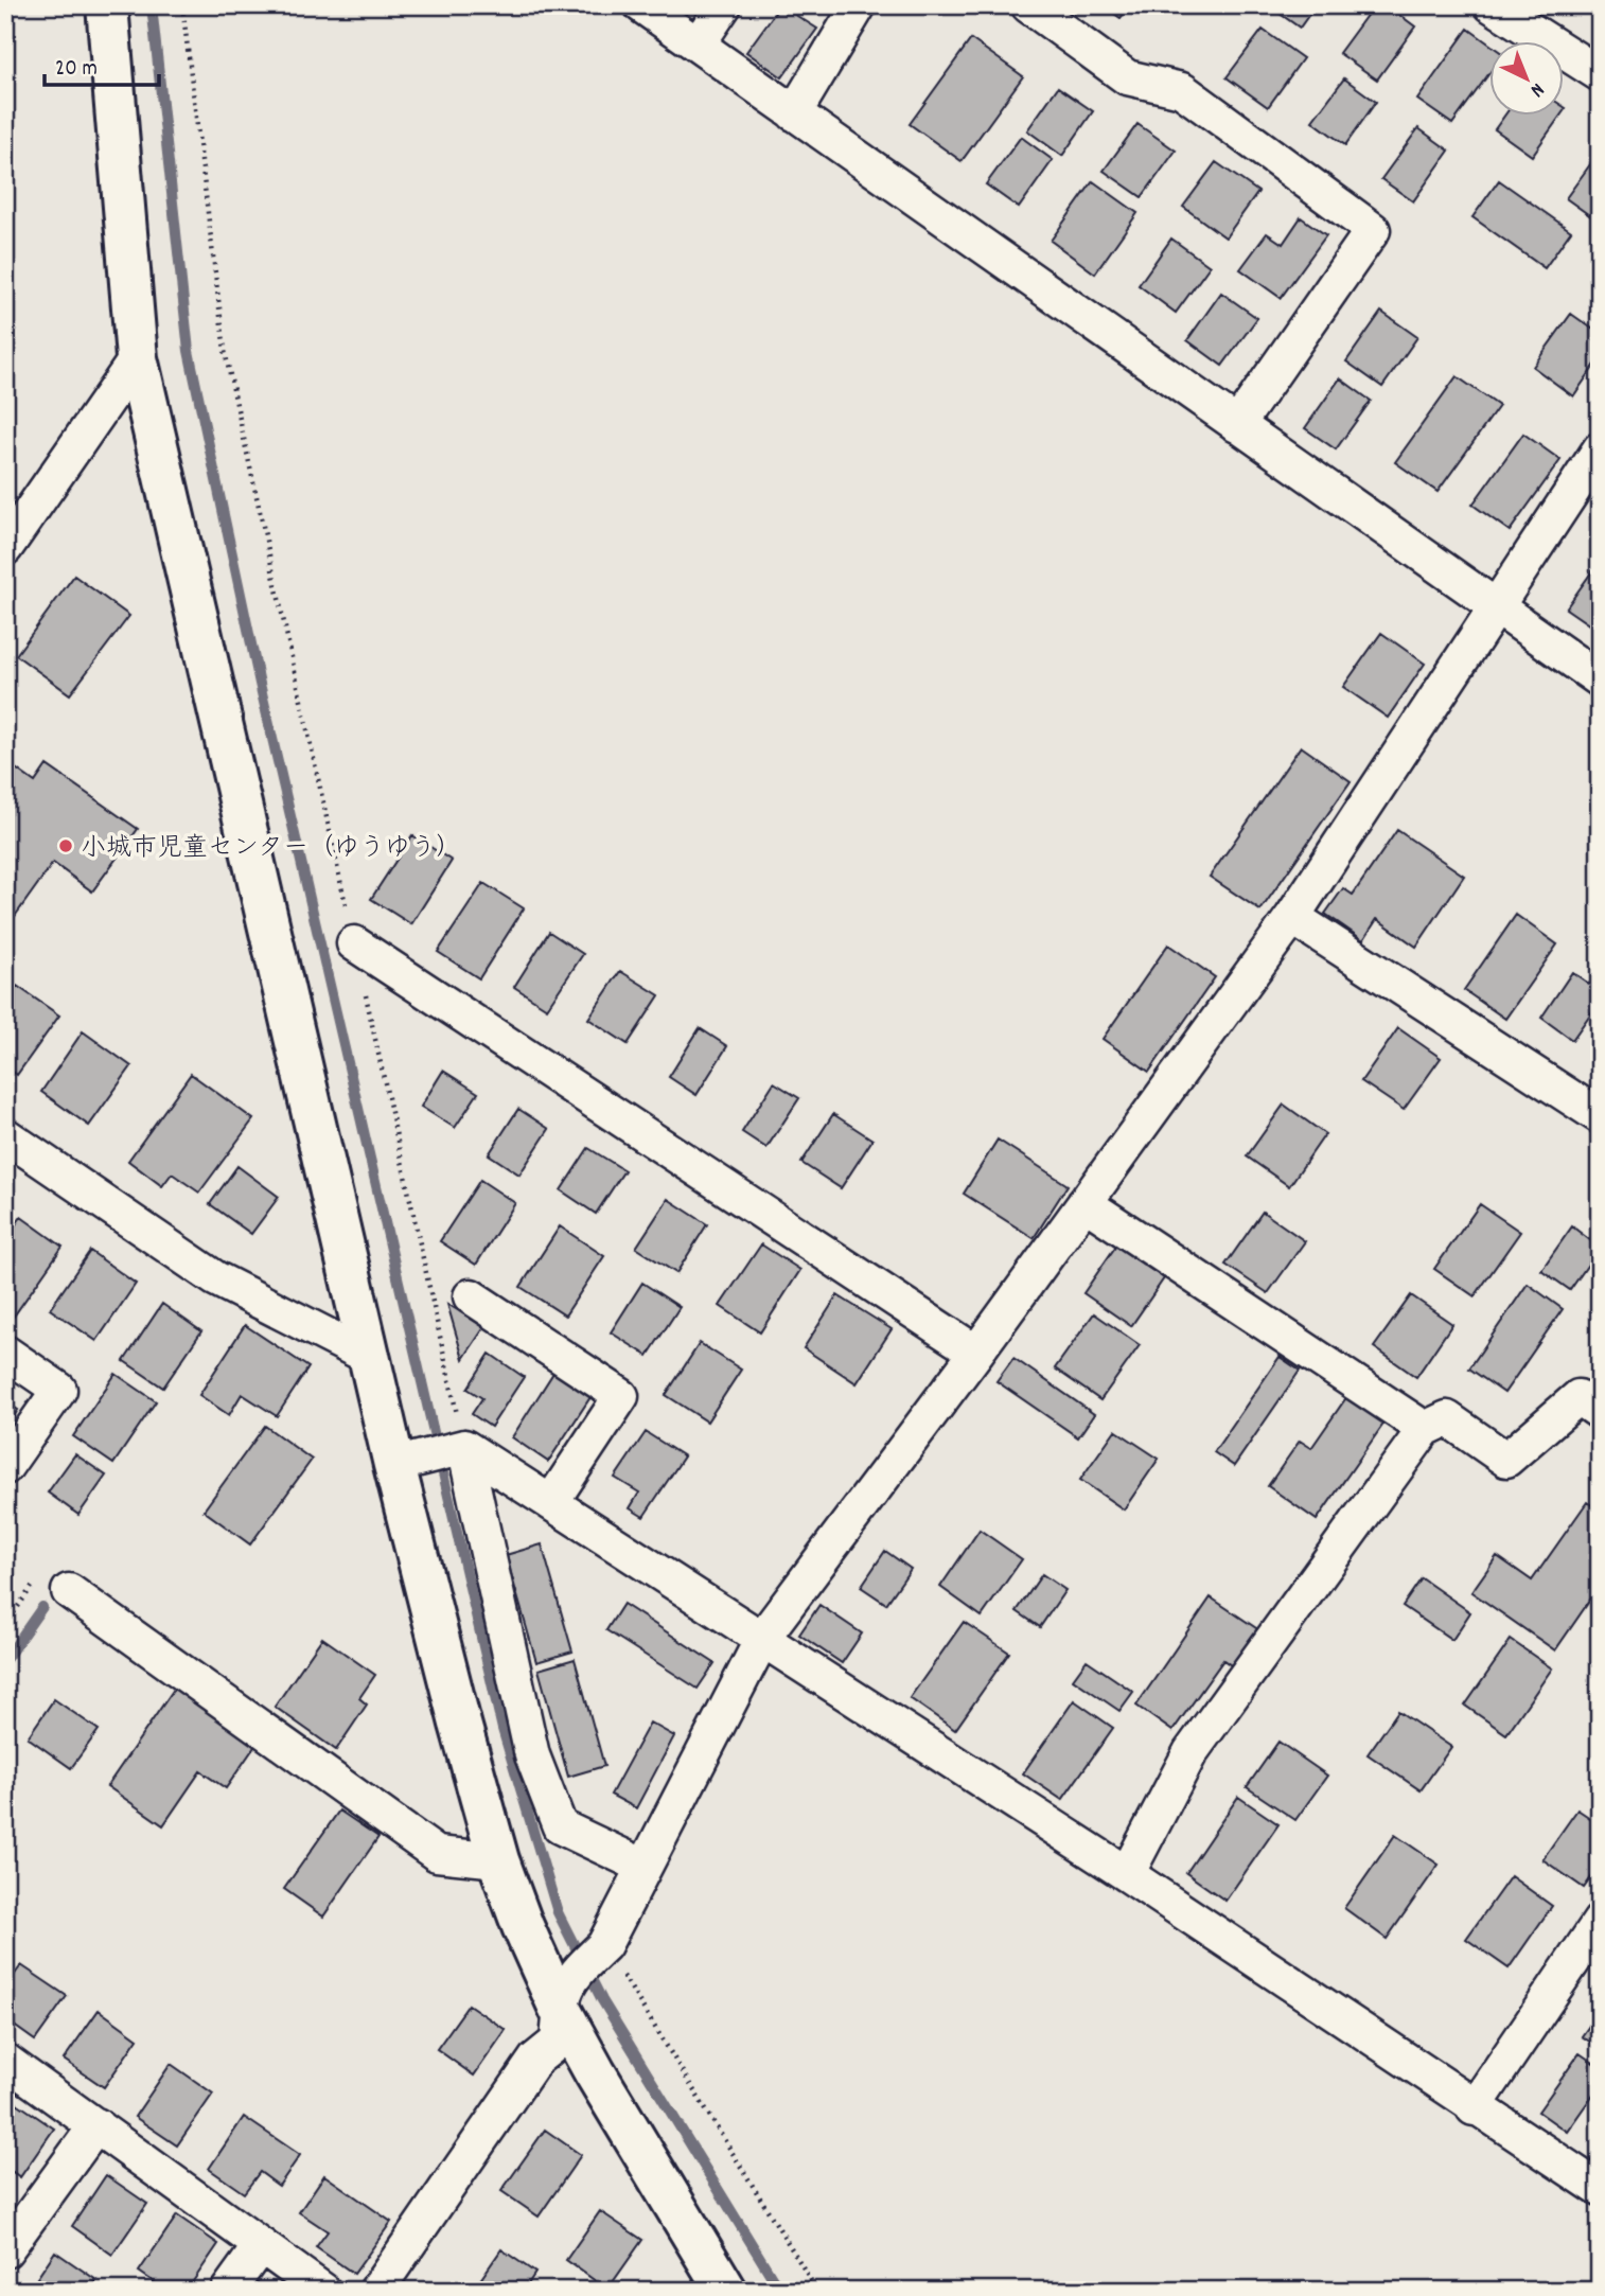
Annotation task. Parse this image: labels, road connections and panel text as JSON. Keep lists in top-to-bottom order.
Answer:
{
  "places": ["小城市児童センター（ゆうゆう）"],
  "scale_bar": "20 m",
  "north": "bottom right"
}
